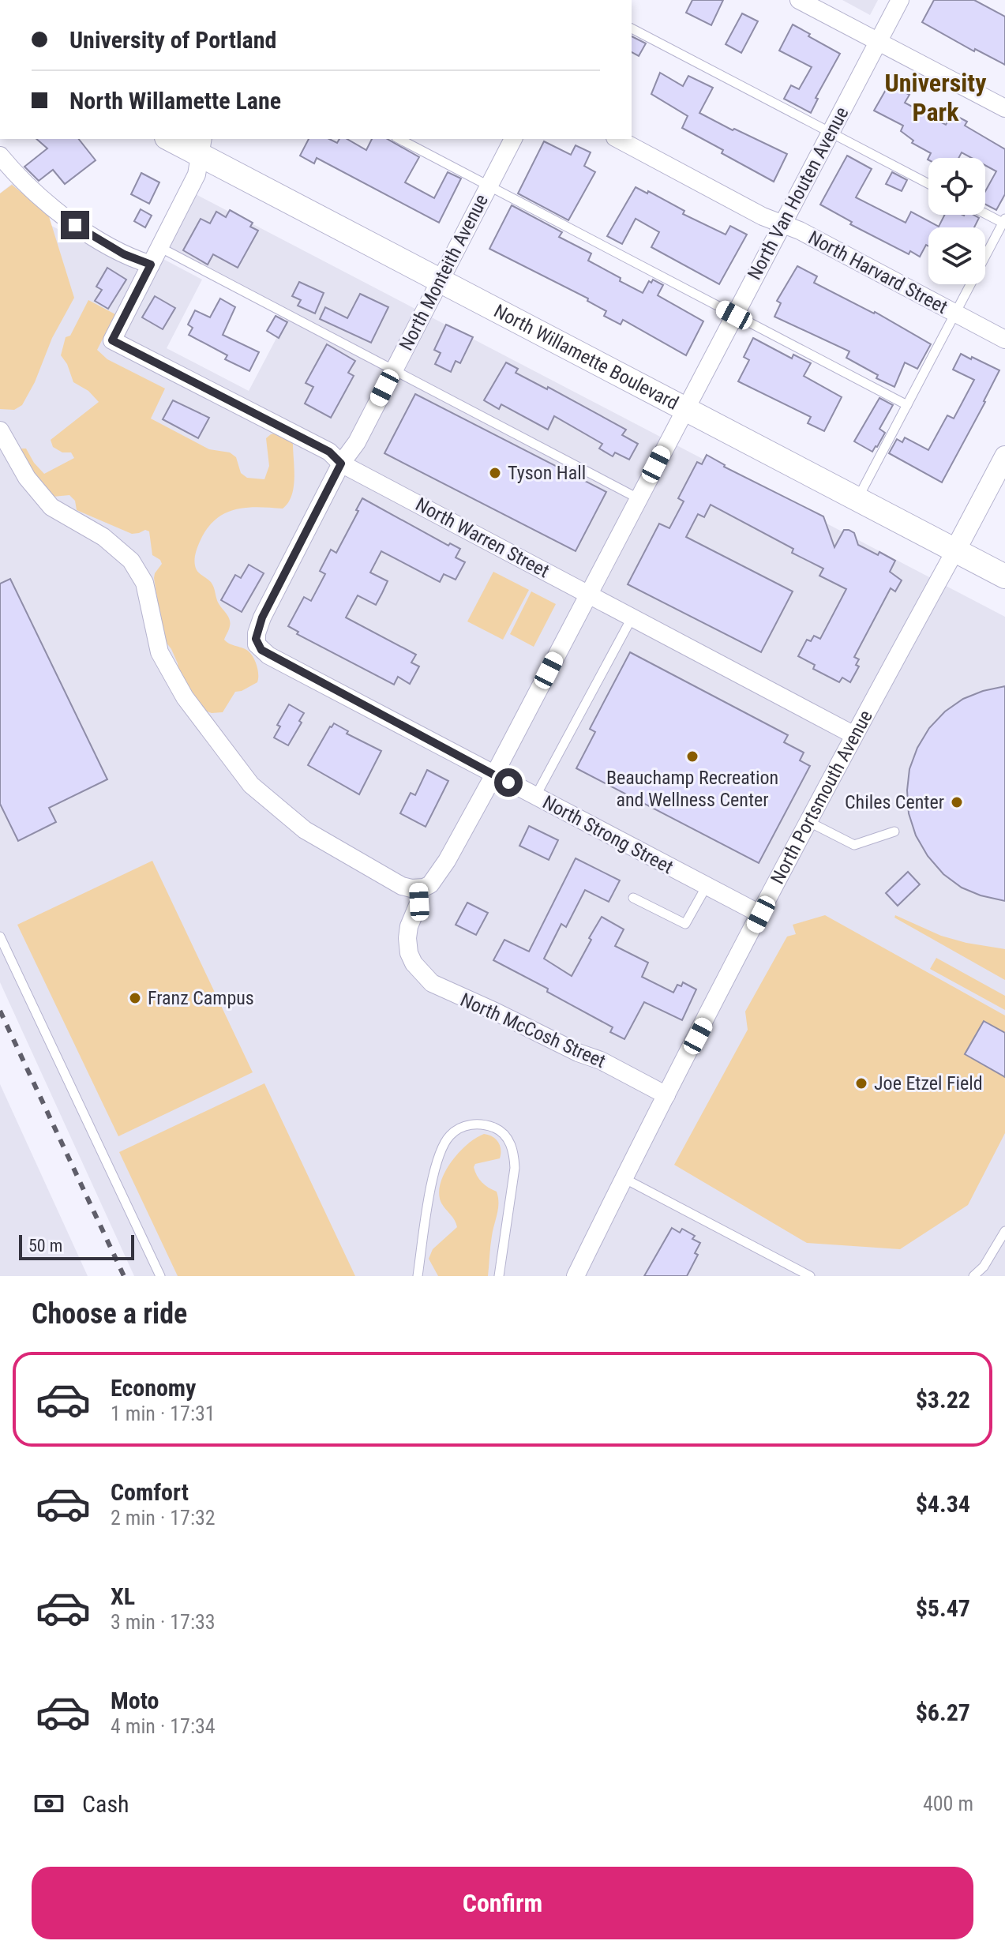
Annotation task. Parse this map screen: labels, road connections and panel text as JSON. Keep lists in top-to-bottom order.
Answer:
{
  "streets": {
    "main road": ["North Willamette Boulevard"],
    "street": [
      "North Van Houten Avenue",
      "North Monteith Avenue",
      "North Harvard Street",
      "North Warren Street",
      "North Portsmouth Avenue",
      "North Strong Street",
      "North McCosh Street"
    ]
  },
  "crossings": [
    ["North Van Houten Avenue", "North Harvard Street"],
    ["North Van Houten Avenue", "North Willamette Boulevard"],
    ["North Van Houten Avenue", "North Warren Street"],
    ["North Van Houten Avenue", "North Strong Street"],
    ["North Van Houten Avenue", "North McCosh Street"],
    ["North Monteith Avenue", "North Willamette Boulevard"],
    ["North Monteith Avenue", "North Warren Street"],
    ["North Monteith Avenue", "North Strong Street"],
    ["North Willamette Boulevard", "North Portsmouth Avenue"],
    ["North Warren Street", "North Portsmouth Avenue"],
    ["North Portsmouth Avenue", "North Strong Street"],
    ["North Portsmouth Avenue", "North McCosh Street"]
  ],
  "districts": ["University Park"],
  "places": [
    "Tyson Hall",
    "Beauchamp Recreation and Wellness Center",
    "Chiles Center",
    "Franz Campus",
    "Joe Etzel Field"
  ],
  "scale_bar": "50 m",
  "page": {
    "banner": ["University of Portland", "North Willamette Lane"],
    "scale": "50 m",
    "heading": "Choose a ride",
    "list": [
      {
        "name": "Economy",
        "note": "1 min · 17:31",
        "value": "$3.22"
      },
      {
        "name": "Comfort",
        "note": "2 min · 17:32",
        "value": "$4.34"
      },
      {
        "name": "XL",
        "note": "3 min · 17:33",
        "value": "$5.47"
      },
      {
        "name": "Moto",
        "note": "4 min · 17:34",
        "value": "$6.27"
      }
    ],
    "pay": ["Cash", "400 m"],
    "buttons": "Confirm"
  }
}
